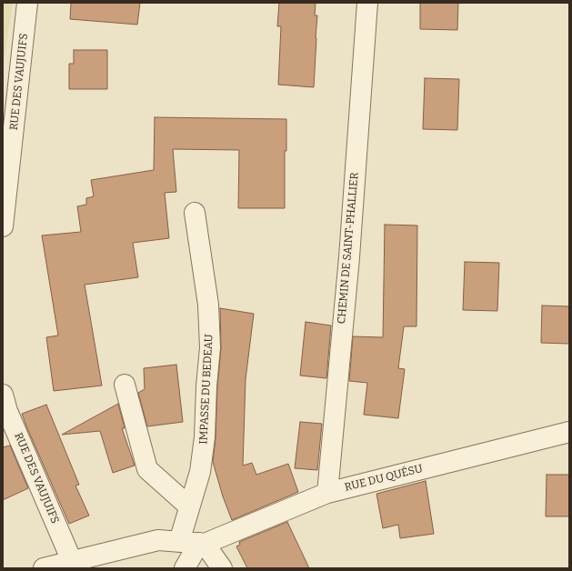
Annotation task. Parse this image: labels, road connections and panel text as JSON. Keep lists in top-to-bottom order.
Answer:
{
  "streets": {
    "street": [
      "RUE DES VAUJUIFS",
      "CHEMIN DE SAINT-PHALLIER",
      "IMPASSE DU BEDEAU",
      "RUE DU QUÉSU"
    ]
  },
  "crossings": [
    ["CHEMIN DE SAINT-PHALLIER", "RUE DU QUÉSU"]
  ]
}
